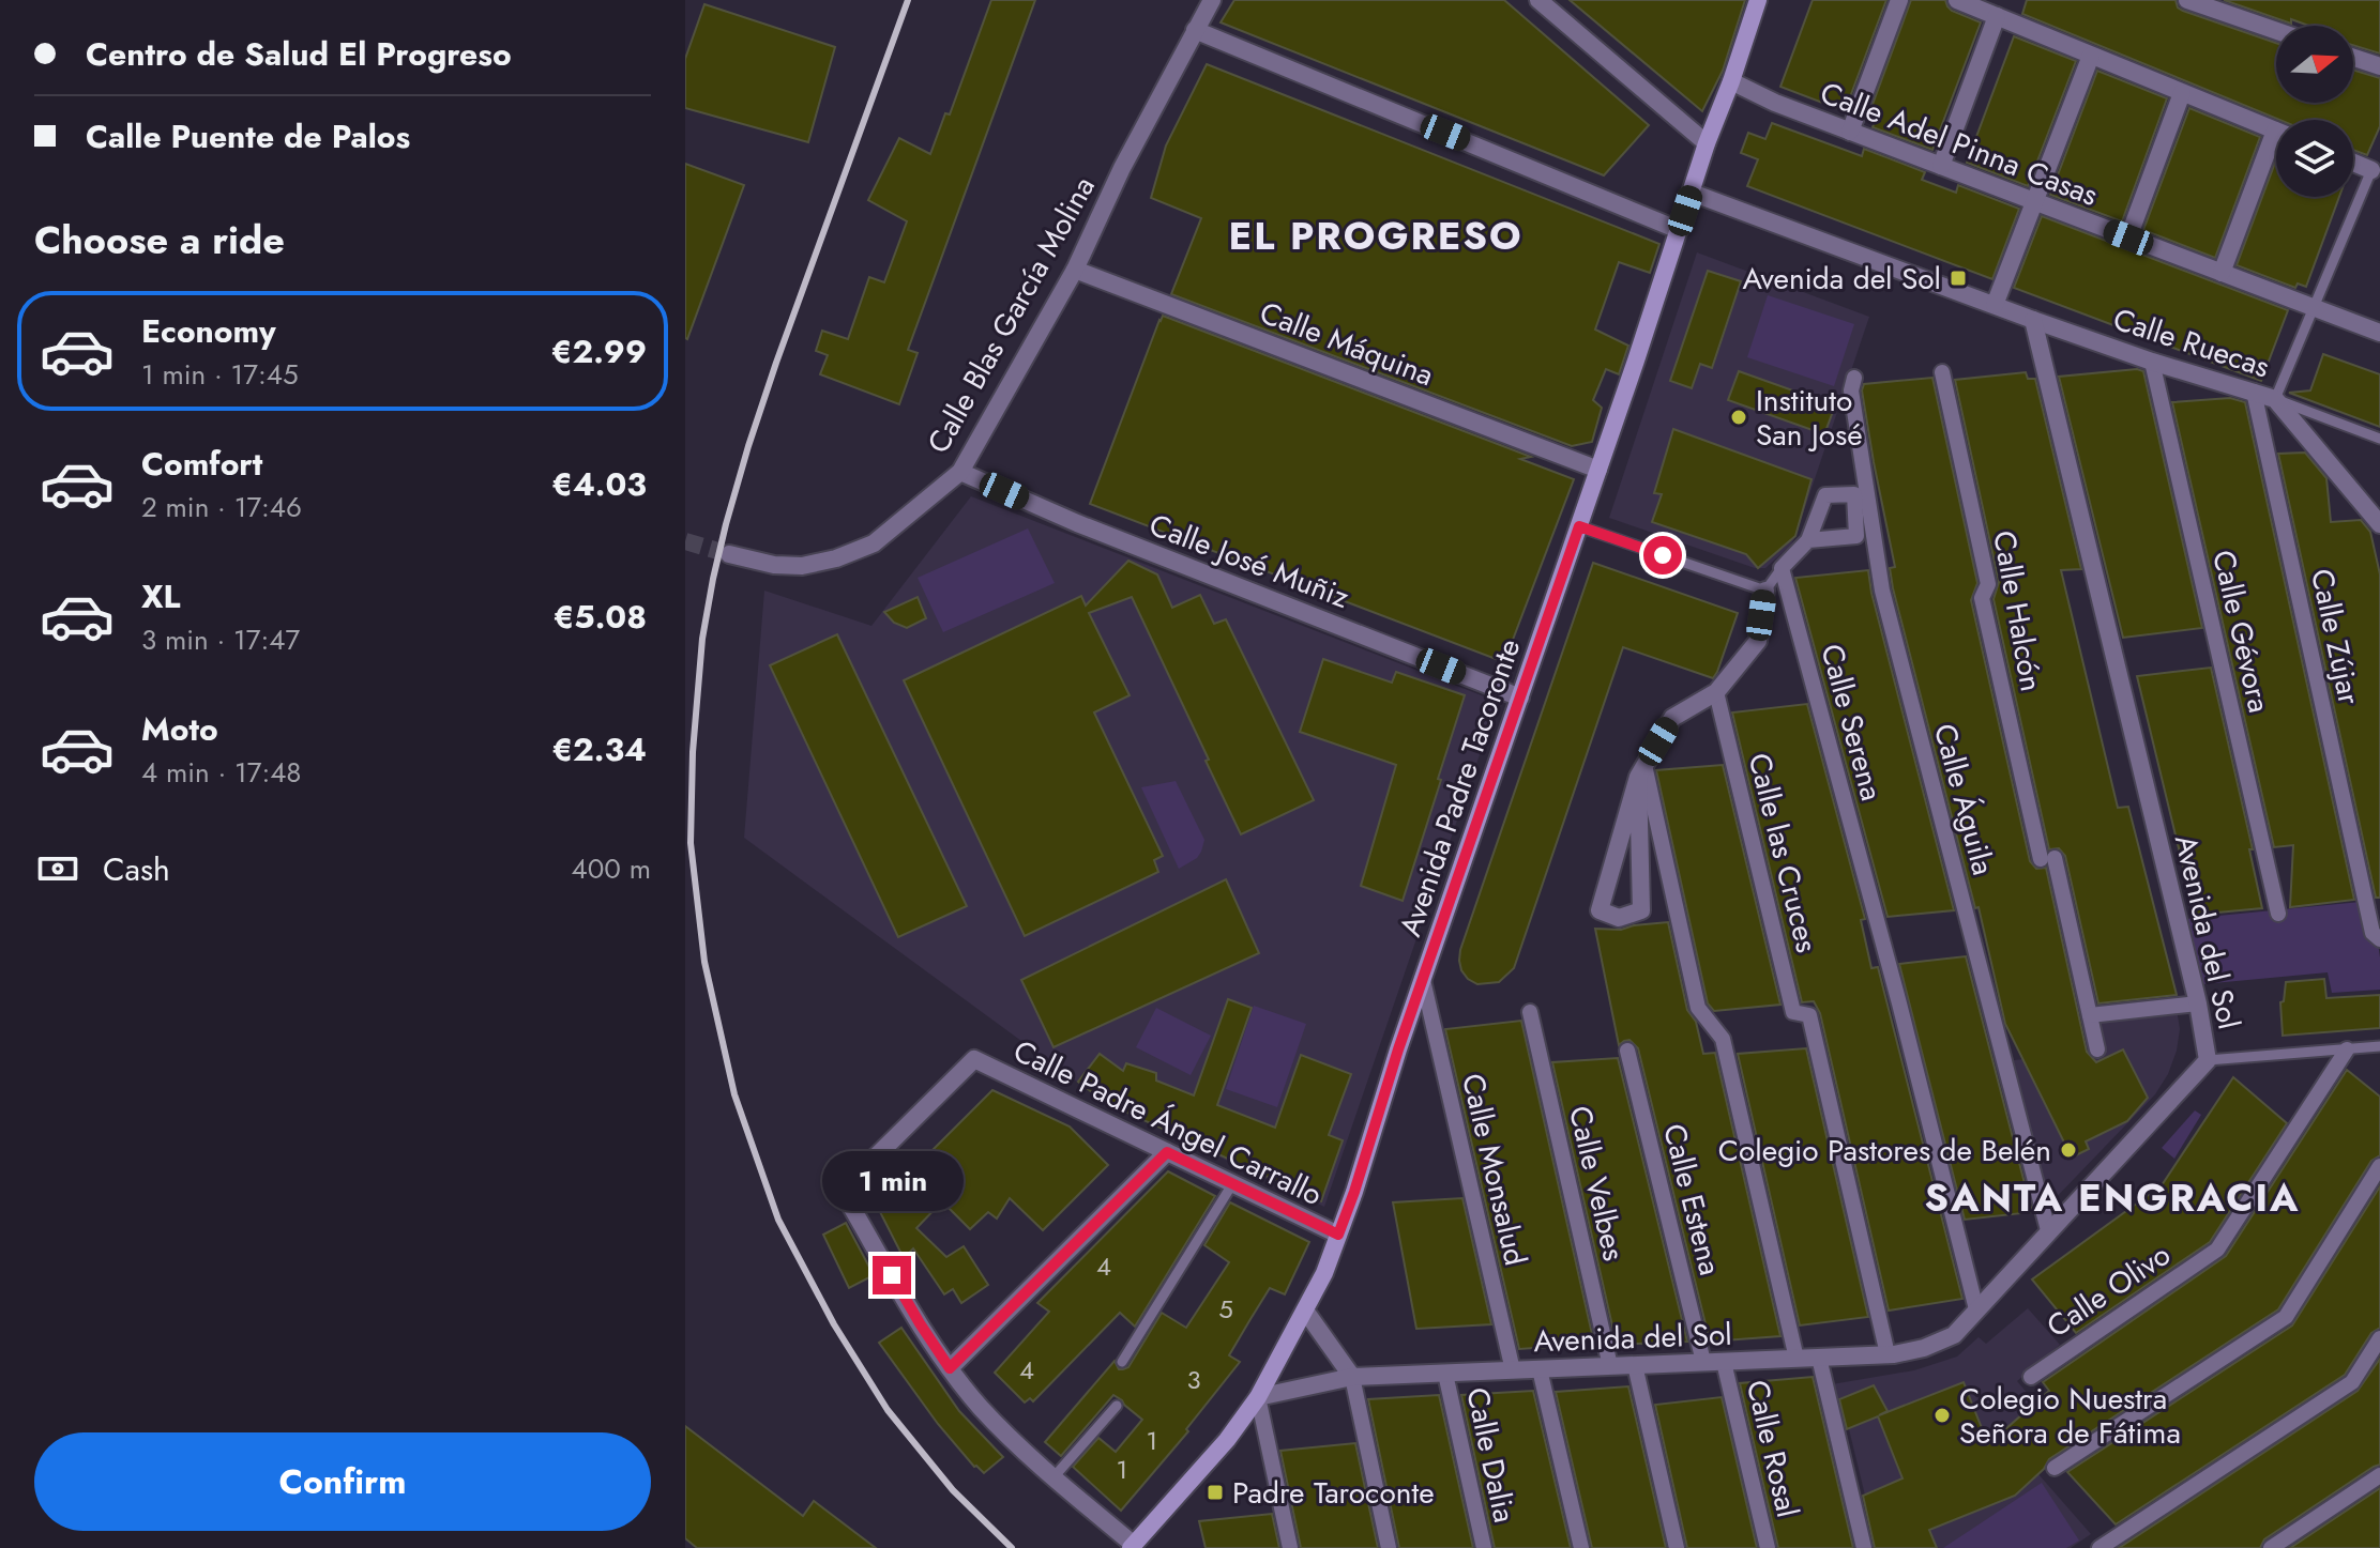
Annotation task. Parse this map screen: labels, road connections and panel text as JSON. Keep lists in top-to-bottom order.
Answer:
{
  "streets": {
    "main road": ["Avenida Padre Tacoronte"],
    "street": [
      "Calle Adel Pinna Casas",
      "Calle Blas García Molina",
      "Calle Ruecas",
      "Calle Máquina",
      "Calle José Muñiz",
      "Calle Halcón",
      "Calle Gévora",
      "Calle Zújar",
      "Calle Serena",
      "Calle Águila",
      "Calle las Cruces",
      "Avenida del Sol",
      "Calle Padre Ángel Carrallo",
      "Calle Monsalud",
      "Calle Velbes",
      "Calle Estena",
      "Calle Olivo",
      "Calle Rosal",
      "Calle Dalia"
    ]
  },
  "crossings": [
    ["Calle Adel Pinna Casas", "Avenida Padre Tacoronte"],
    ["Calle Blas García Molina", "Calle Máquina"],
    ["Calle Blas García Molina", "Calle José Muñiz"],
    ["Calle Ruecas", "Calle Gévora"],
    ["Calle Ruecas", "Calle Zújar"],
    ["Calle Ruecas", "Avenida del Sol"],
    ["Calle Máquina", "Avenida Padre Tacoronte"],
    ["Calle José Muñiz", "Avenida Padre Tacoronte"],
    ["Calle Serena", "Avenida del Sol"],
    ["Avenida Padre Tacoronte", "Avenida del Sol"],
    ["Avenida Padre Tacoronte", "Calle Padre Ángel Carrallo"],
    ["Avenida Padre Tacoronte", "Calle Monsalud"],
    ["Calle Águila", "Avenida del Sol"],
    ["Calle las Cruces", "Avenida del Sol"],
    ["Avenida del Sol", "Calle Monsalud"],
    ["Avenida del Sol", "Calle Velbes"],
    ["Avenida del Sol", "Calle Estena"],
    ["Avenida del Sol", "Calle Rosal"],
    ["Avenida del Sol", "Calle Dalia"]
  ],
  "districts": ["EL PROGRESO", "SANTA ENGRACIA"],
  "places": {
    "transit": ["Avenida del Sol", "Padre Taroconte"],
    "other": ["Instituto San José", "Colegio Pastores de Belén", "Colegio Nuestra Señora de Fátima"]
  },
  "house_numbers": [
    "4",
    "5",
    "4",
    "3",
    "1",
    "1"
  ],
  "north": "right",
  "page": {
    "banner": ["Centro de Salud El Progreso", "Calle Puente de Palos"],
    "heading": "Choose a ride",
    "list": [
      {
        "name": "Economy",
        "note": "1 min · 17:45",
        "value": "€2.99"
      },
      {
        "name": "Comfort",
        "note": "2 min · 17:46",
        "value": "€4.03"
      },
      {
        "name": "XL",
        "note": "3 min · 17:47",
        "value": "€5.08"
      },
      {
        "name": "Moto",
        "note": "4 min · 17:48",
        "value": "€2.34"
      }
    ],
    "pay": ["Cash", "400 m"],
    "bubble": "1 min",
    "buttons": "Confirm"
  }
}
